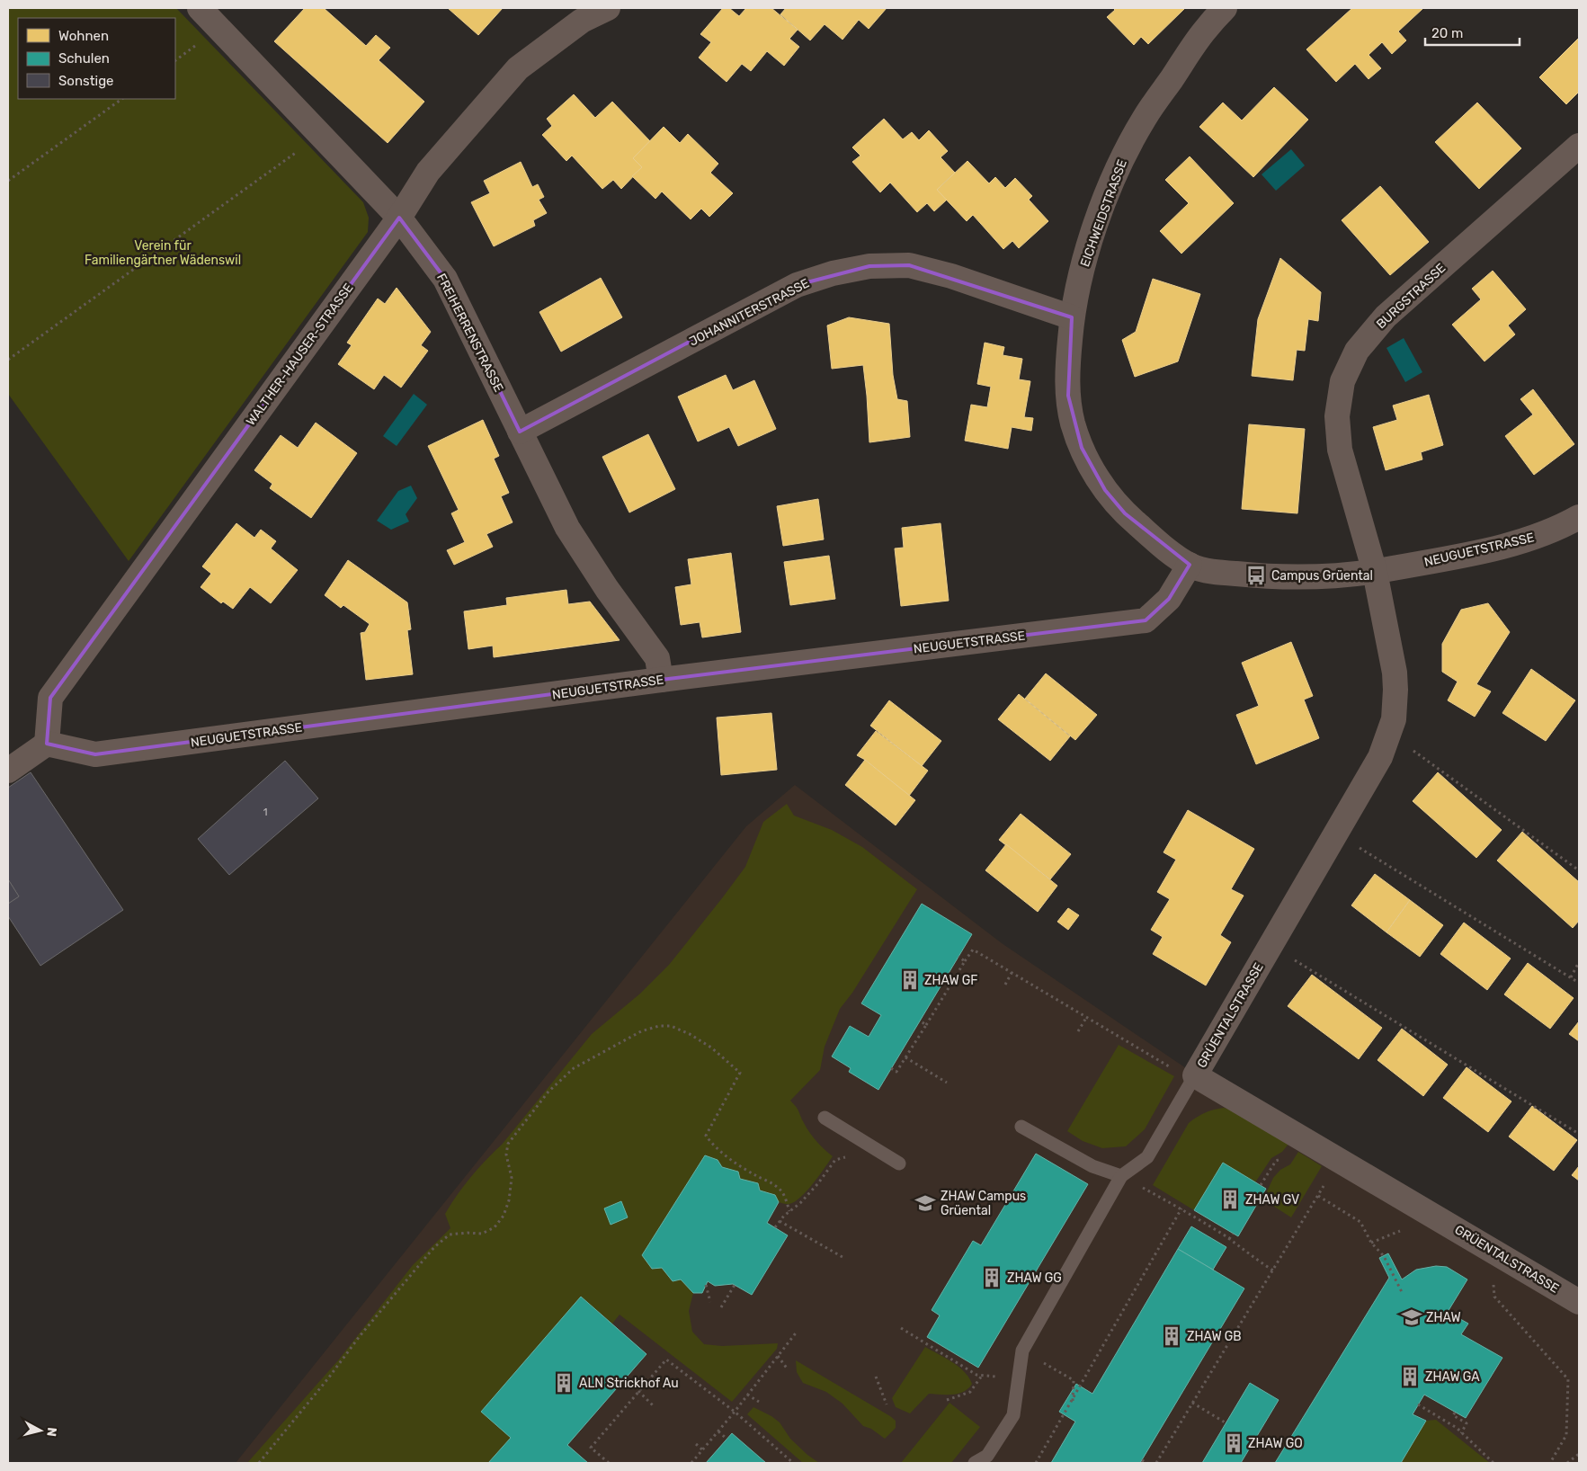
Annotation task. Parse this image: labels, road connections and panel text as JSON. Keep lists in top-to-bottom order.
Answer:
{
  "streets": {
    "street": [
      "EICHWEIDSTRASSE",
      "BURGSTRASSE",
      "JOHANNITERSTRASSE",
      "FREIHERRENSTRASSE",
      "WALTHER-HAUSER-STRASSE",
      "NEUGUETSTRASSE",
      "GRÜENTALSTRASSE"
    ]
  },
  "crossings": [
    ["EICHWEIDSTRASSE", "BURGSTRASSE"],
    ["EICHWEIDSTRASSE", "JOHANNITERSTRASSE"],
    ["EICHWEIDSTRASSE", "NEUGUETSTRASSE"],
    ["EICHWEIDSTRASSE", "GRÜENTALSTRASSE"],
    ["BURGSTRASSE", "NEUGUETSTRASSE"],
    ["BURGSTRASSE", "GRÜENTALSTRASSE"],
    ["JOHANNITERSTRASSE", "FREIHERRENSTRASSE"],
    ["FREIHERRENSTRASSE", "WALTHER-HAUSER-STRASSE"],
    ["FREIHERRENSTRASSE", "NEUGUETSTRASSE"],
    ["WALTHER-HAUSER-STRASSE", "NEUGUETSTRASSE"],
    ["NEUGUETSTRASSE", "GRÜENTALSTRASSE"]
  ],
  "parks": ["Verein für Familiengärtner Wädenswil"],
  "places": {
    "bus stop": ["Campus Grüental"],
    "building": [
      "ZHAW GF",
      "ZHAW GV",
      "ZHAW GG",
      "ZHAW GB",
      "ZHAW GA",
      "ALN Strickhof Au",
      "ZHAW GO"
    ],
    "school or university": ["ZHAW Campus Grüental", "ZHAW"]
  },
  "house_numbers": ["1"],
  "legend": ["Wohnen", "Schulen", "Sonstige"],
  "scale_bar": "20 m",
  "north": "right"
}
